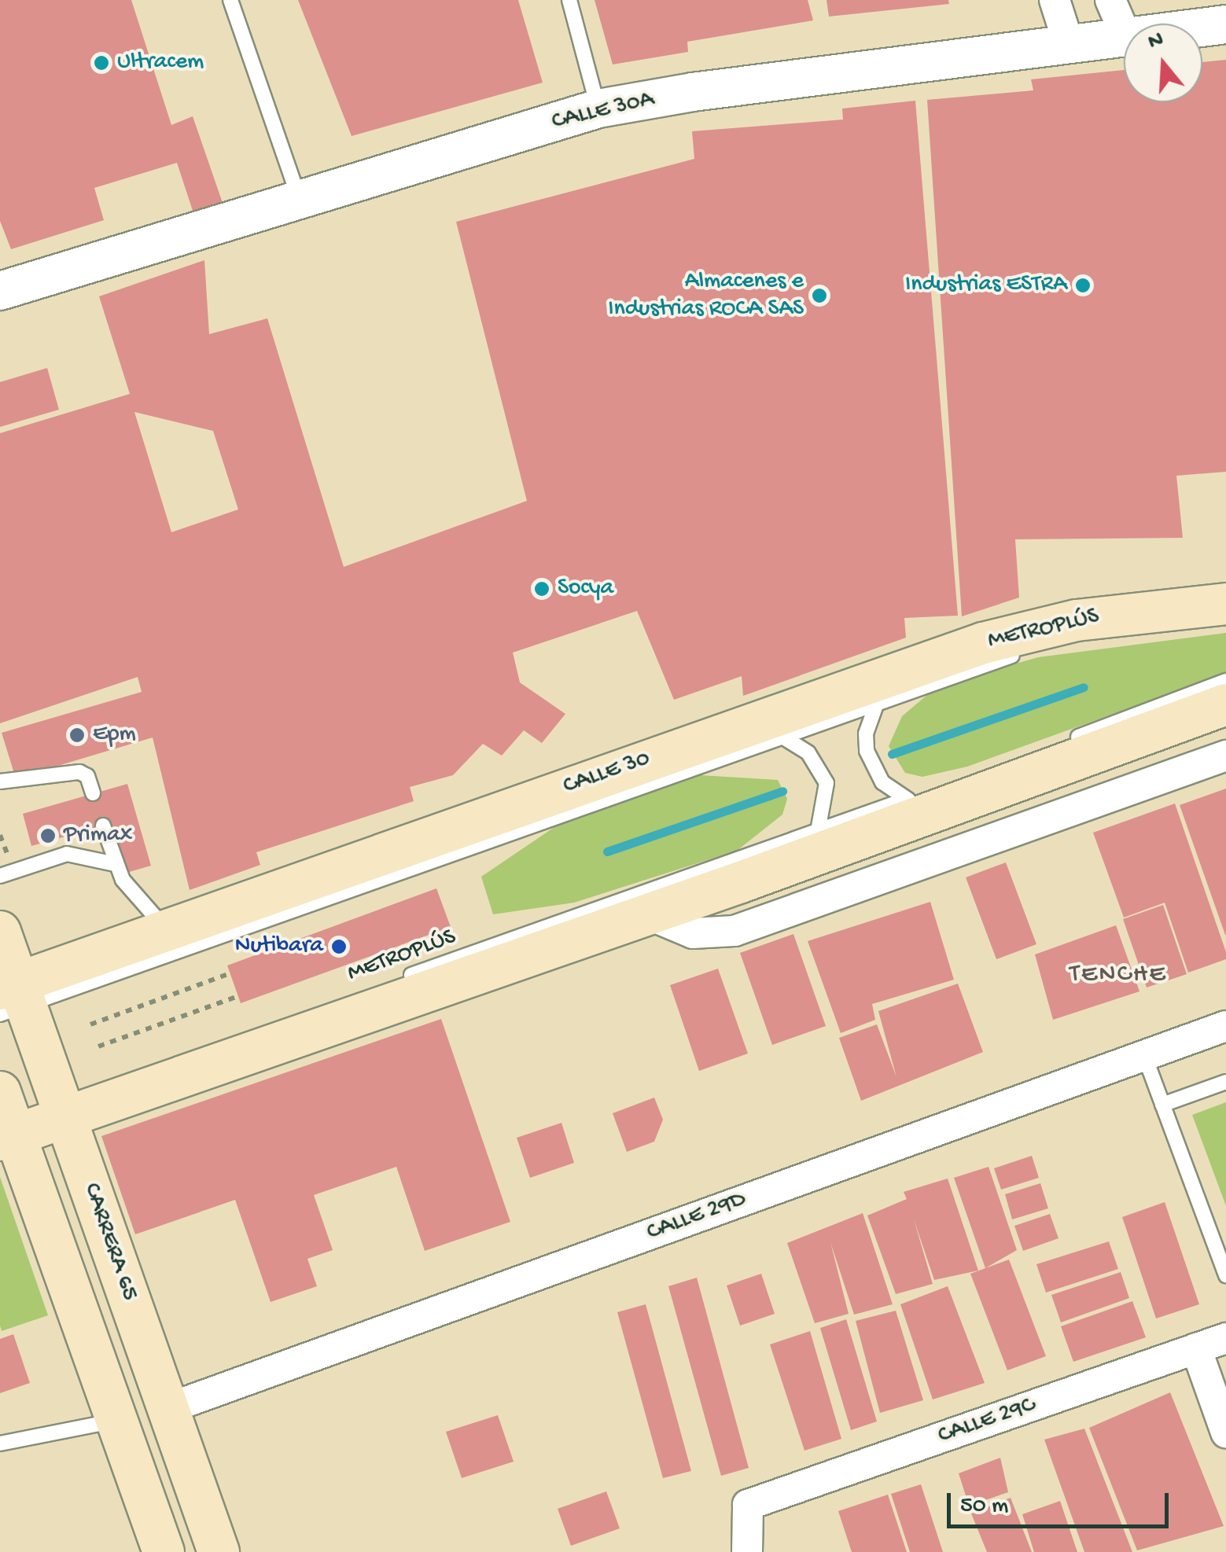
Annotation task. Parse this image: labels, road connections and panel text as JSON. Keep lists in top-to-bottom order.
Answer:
{
  "streets": {
    "main road": ["CALLE 30", "CARRERA 65"],
    "street": ["CALLE 30A", "CALLE 29D", "CALLE 29C"],
    "lane": ["METROPLÚS"]
  },
  "crossings": [
    ["METROPLÚS", "CALLE 30"],
    ["METROPLÚS", "CARRERA 65"],
    ["CALLE 30", "CARRERA 65"],
    ["CALLE 29D", "CARRERA 65"]
  ],
  "districts": ["TENCHE"],
  "places": [
    "Ultracem",
    "Industrias ESTRA",
    "Almacenes e Industrias ROCA SAS",
    "Socya",
    "Epm",
    "Primax",
    "Nutibara"
  ],
  "scale_bar": "50 m",
  "north": "top"
}
